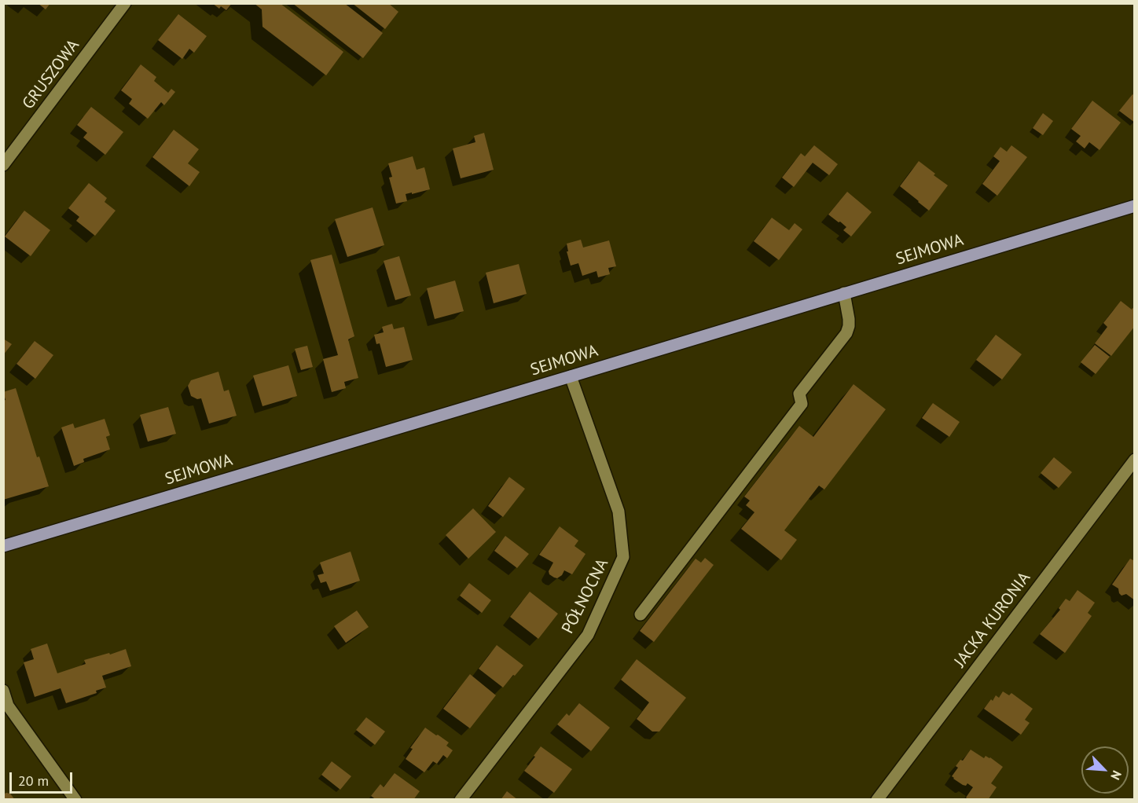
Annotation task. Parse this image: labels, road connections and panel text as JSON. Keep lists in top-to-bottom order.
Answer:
{
  "streets": {
    "main road": ["SEJMOWA"],
    "street": ["GRUSZOWA", "PÓŁNOCNA", "JACKA KURONIA"]
  },
  "crossings": [
    ["SEJMOWA", "PÓŁNOCNA"]
  ],
  "scale_bar": "20 m",
  "north": "bottom right"
}
